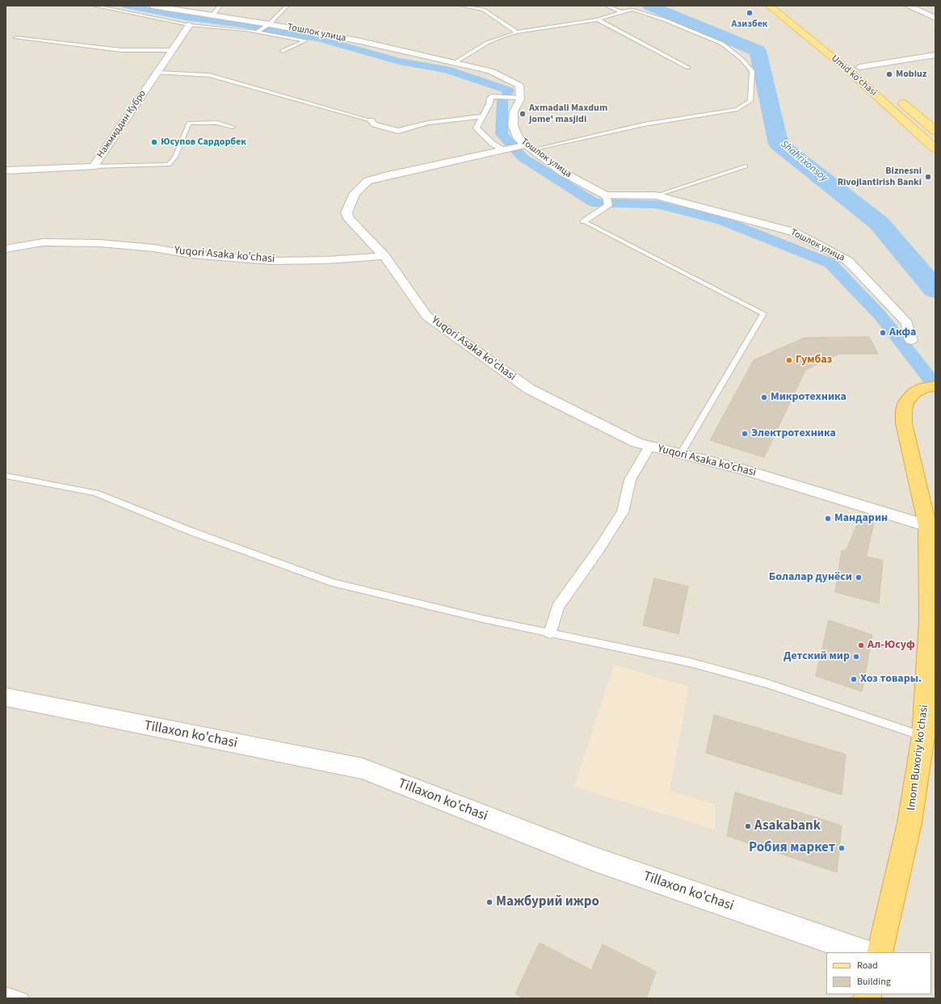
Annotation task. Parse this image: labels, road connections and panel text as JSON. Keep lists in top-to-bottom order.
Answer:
{
  "streets": {
    "highway": ["lmom Buxoriy ko'chasi"],
    "main road": ["Umid ko'chasi"],
    "street": [
      "Тошлок улица",
      "Нажмиддин Кубро",
      "Yuqori Asaka ko'chasi",
      "Tillaxon ko'chasi"
    ]
  },
  "crossings": [
    ["Yuqori Asaka ko'chasi", "lmom Buxoriy ko'chasi"]
  ],
  "water": ["Shahrixonsoy"],
  "places": [
    "Азизбек",
    "Mobiuz",
    "Axmadali Maxdum jome' masjidi",
    "Юсупов Сардорбек",
    "Biznesni Rivojlantirish Banki",
    "Акфа",
    "Гумбаз",
    "Микротехника",
    "Электротехника",
    "Мандарин",
    "Болалар дунёси",
    "Ал-Юсуф",
    "Детский миp",
    "Хоз товары.",
    "Asakabank",
    "Робия маркет",
    "Мажбурий ижро"
  ],
  "legend": ["Road", "Building"]
}
